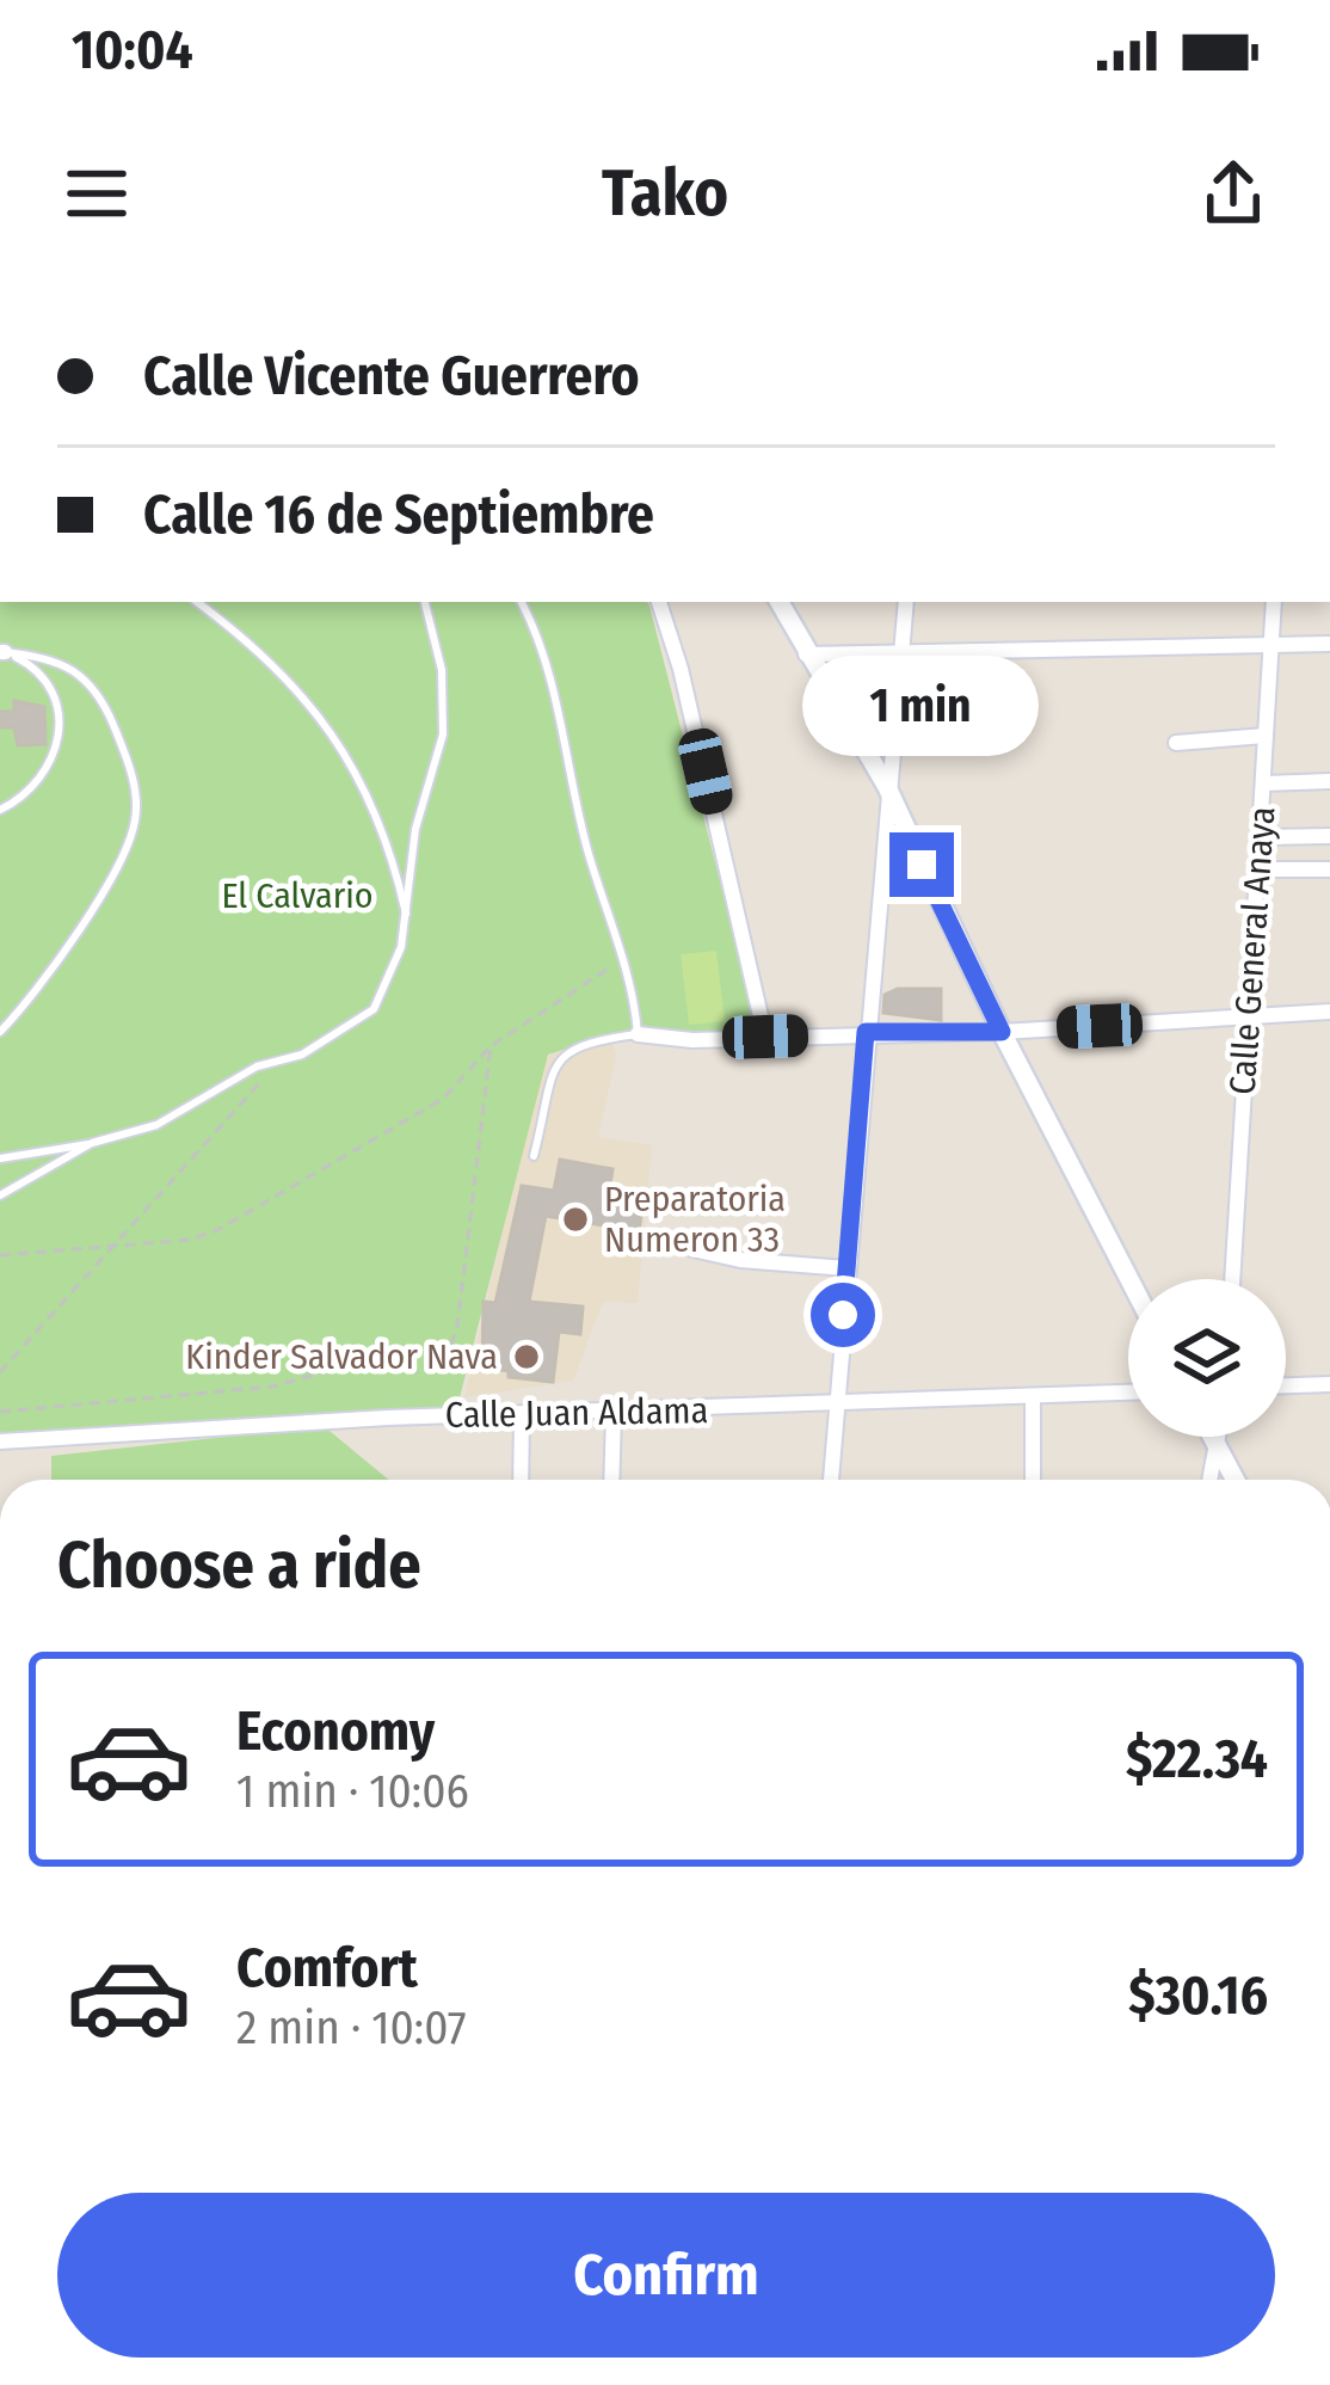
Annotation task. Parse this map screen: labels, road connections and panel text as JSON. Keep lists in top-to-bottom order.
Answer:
{
  "streets": {
    "street": ["Calle General Anaya", "Calle Juan Aldama"]
  },
  "parks": ["El Calvario"],
  "places": ["Preparatoria Numeron 33", "Kinder Salvador Nava"],
  "page": {
    "status": "10:04",
    "header": "Tako",
    "banner": ["Calle Vicente Guerrero", "Calle 16 de Septiembre"],
    "bubble": "1 min",
    "heading": "Choose a ride",
    "list": [
      {
        "name": "Economy",
        "note": "1 min · 10:06",
        "value": "$22.34"
      },
      {
        "name": "Comfort",
        "note": "2 min · 10:07",
        "value": "$30.16"
      }
    ],
    "buttons": "Confirm"
  }
}
